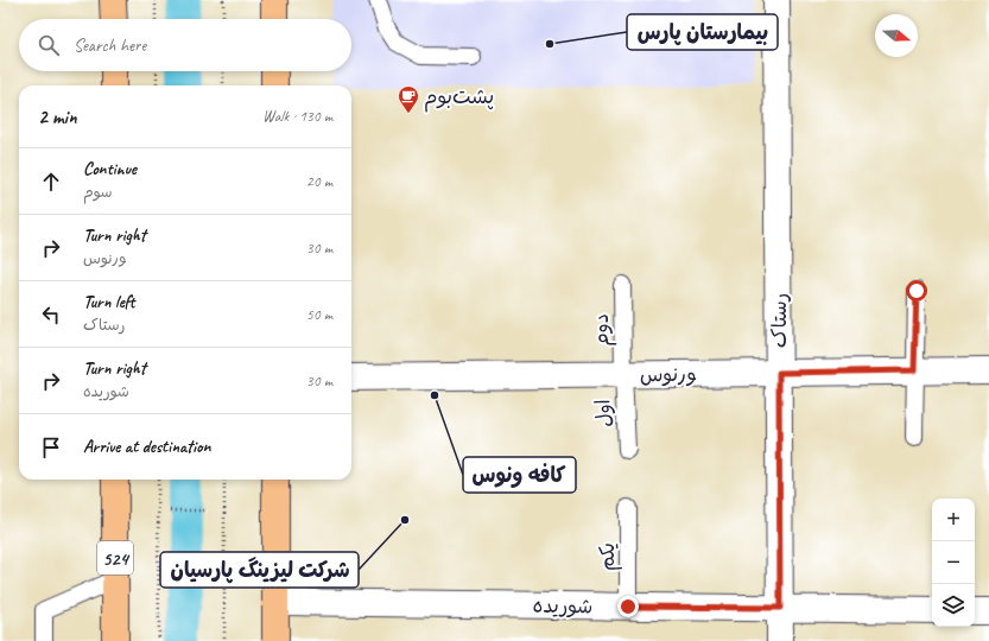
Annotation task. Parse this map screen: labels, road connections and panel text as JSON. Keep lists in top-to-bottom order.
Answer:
{
  "streets": {
    "main road": ["524"],
    "street": ["رستاک", "ورنوس", "شوریده"],
    "lane": ["دوم", "اول", "یکم"]
  },
  "crossings": [
    ["رستاک", "ورنوس"],
    ["رستاک", "شوریده"],
    ["دوم", "ورنوس"],
    ["دوم", "اول"],
    ["ورنوس", "اول"],
    ["یکم", "شوریده"]
  ],
  "places": {
    "other": ["بیمارستان پارس", "کافه ونوس", "شرکت لیزینگ پارسیان"],
    "cafe": ["پشت‌بوم"]
  },
  "north": "right",
  "page": {
    "search": "Search here",
    "heading": ["2 min", "Walk · 130 m"],
    "list": [
      ["Continue", "سوم", "20 m"],
      ["Turn right", "ورنوس", "30 m"],
      ["Turn left", "رستاک", "50 m"],
      ["Turn right", "شوریده", "30 m"],
      "Arrive at destination"
    ],
    "map_buttons": ["+", "−"]
  }
}
